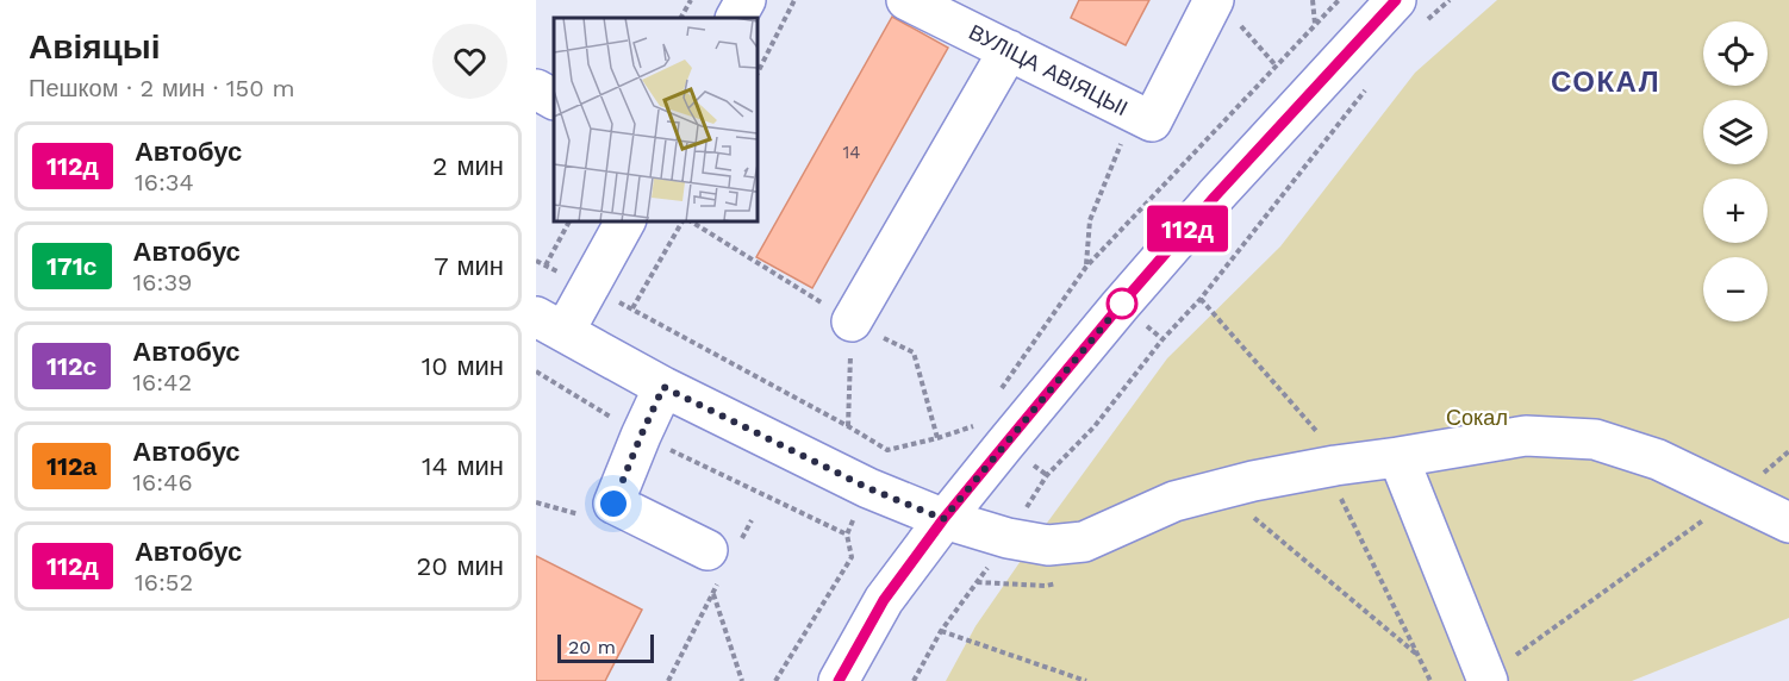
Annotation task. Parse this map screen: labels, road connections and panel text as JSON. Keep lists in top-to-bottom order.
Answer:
{
  "streets": {
    "street": ["ВУЛІЦА АВІЯЦЫІ"]
  },
  "districts": ["СОКАЛ"],
  "parks": ["Сокал"],
  "lines": ["bus line 112д"],
  "house_numbers": ["14"],
  "scale_bar": "20 m",
  "page": {
    "heading": ["Авіяцыі", "Пешком · 2 мин · 150 m"],
    "on_map": "112д",
    "map_buttons": ["+", "−"],
    "list": [
      {
        "mark": "112д",
        "name": "Автобус",
        "note": "16:34",
        "value": "2 мин"
      },
      {
        "mark": "171с",
        "name": "Автобус",
        "note": "16:39",
        "value": "7 мин"
      },
      {
        "mark": "112с",
        "name": "Автобус",
        "note": "16:42",
        "value": "10 мин"
      },
      {
        "mark": "112а",
        "name": "Автобус",
        "note": "16:46",
        "value": "14 мин"
      },
      {
        "mark": "112д",
        "name": "Автобус",
        "note": "16:52",
        "value": "20 мин"
      }
    ],
    "scale": "20 m"
  }
}
